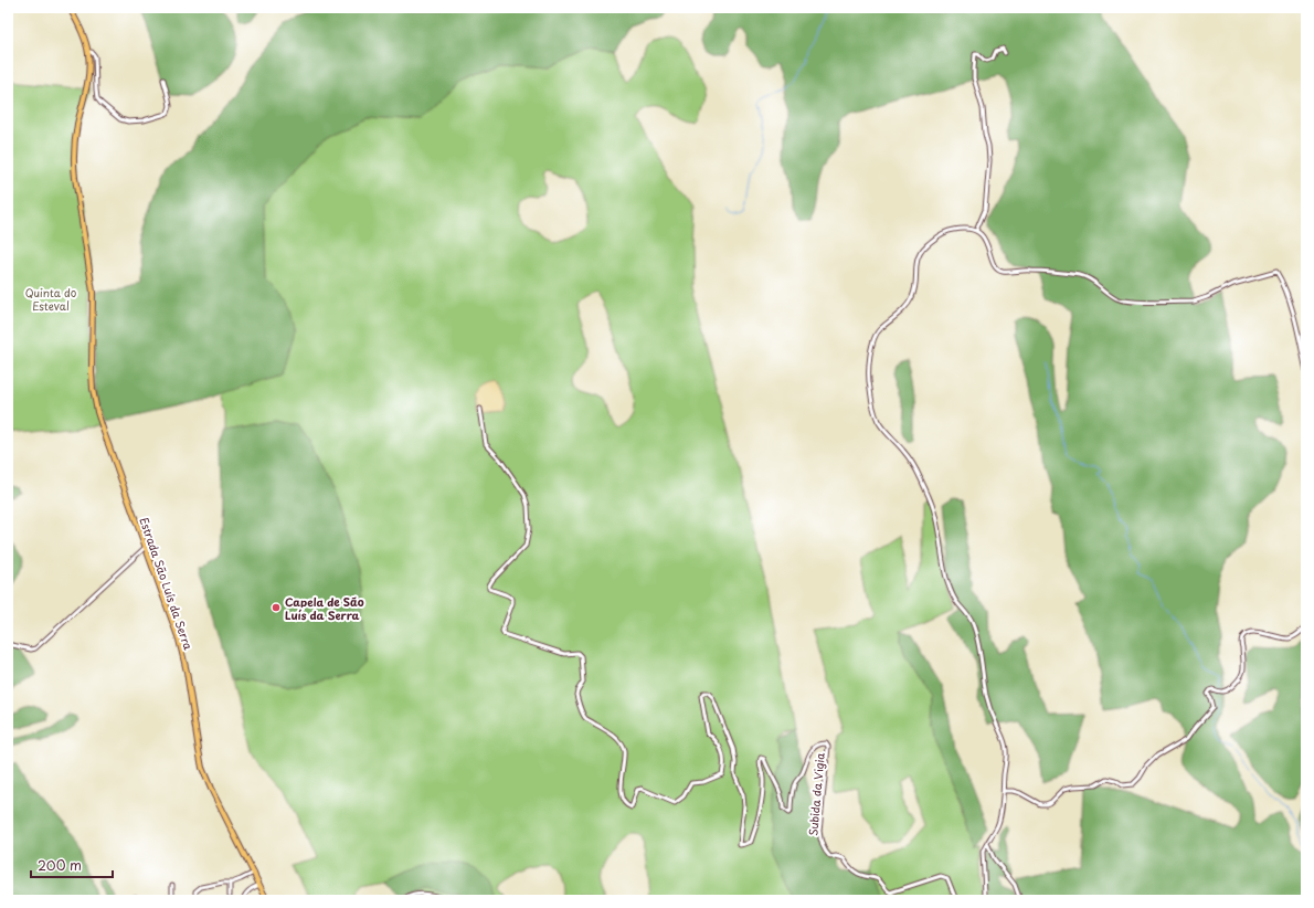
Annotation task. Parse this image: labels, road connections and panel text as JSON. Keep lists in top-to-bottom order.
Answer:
{
  "streets": {
    "main road": ["Estrada São Luís da Serra"],
    "street": ["Subida da Vigia"]
  },
  "parks": ["Quinta do Esteval"],
  "places": ["Capela de São Luís da Serra"],
  "scale_bar": "200 m"
}
